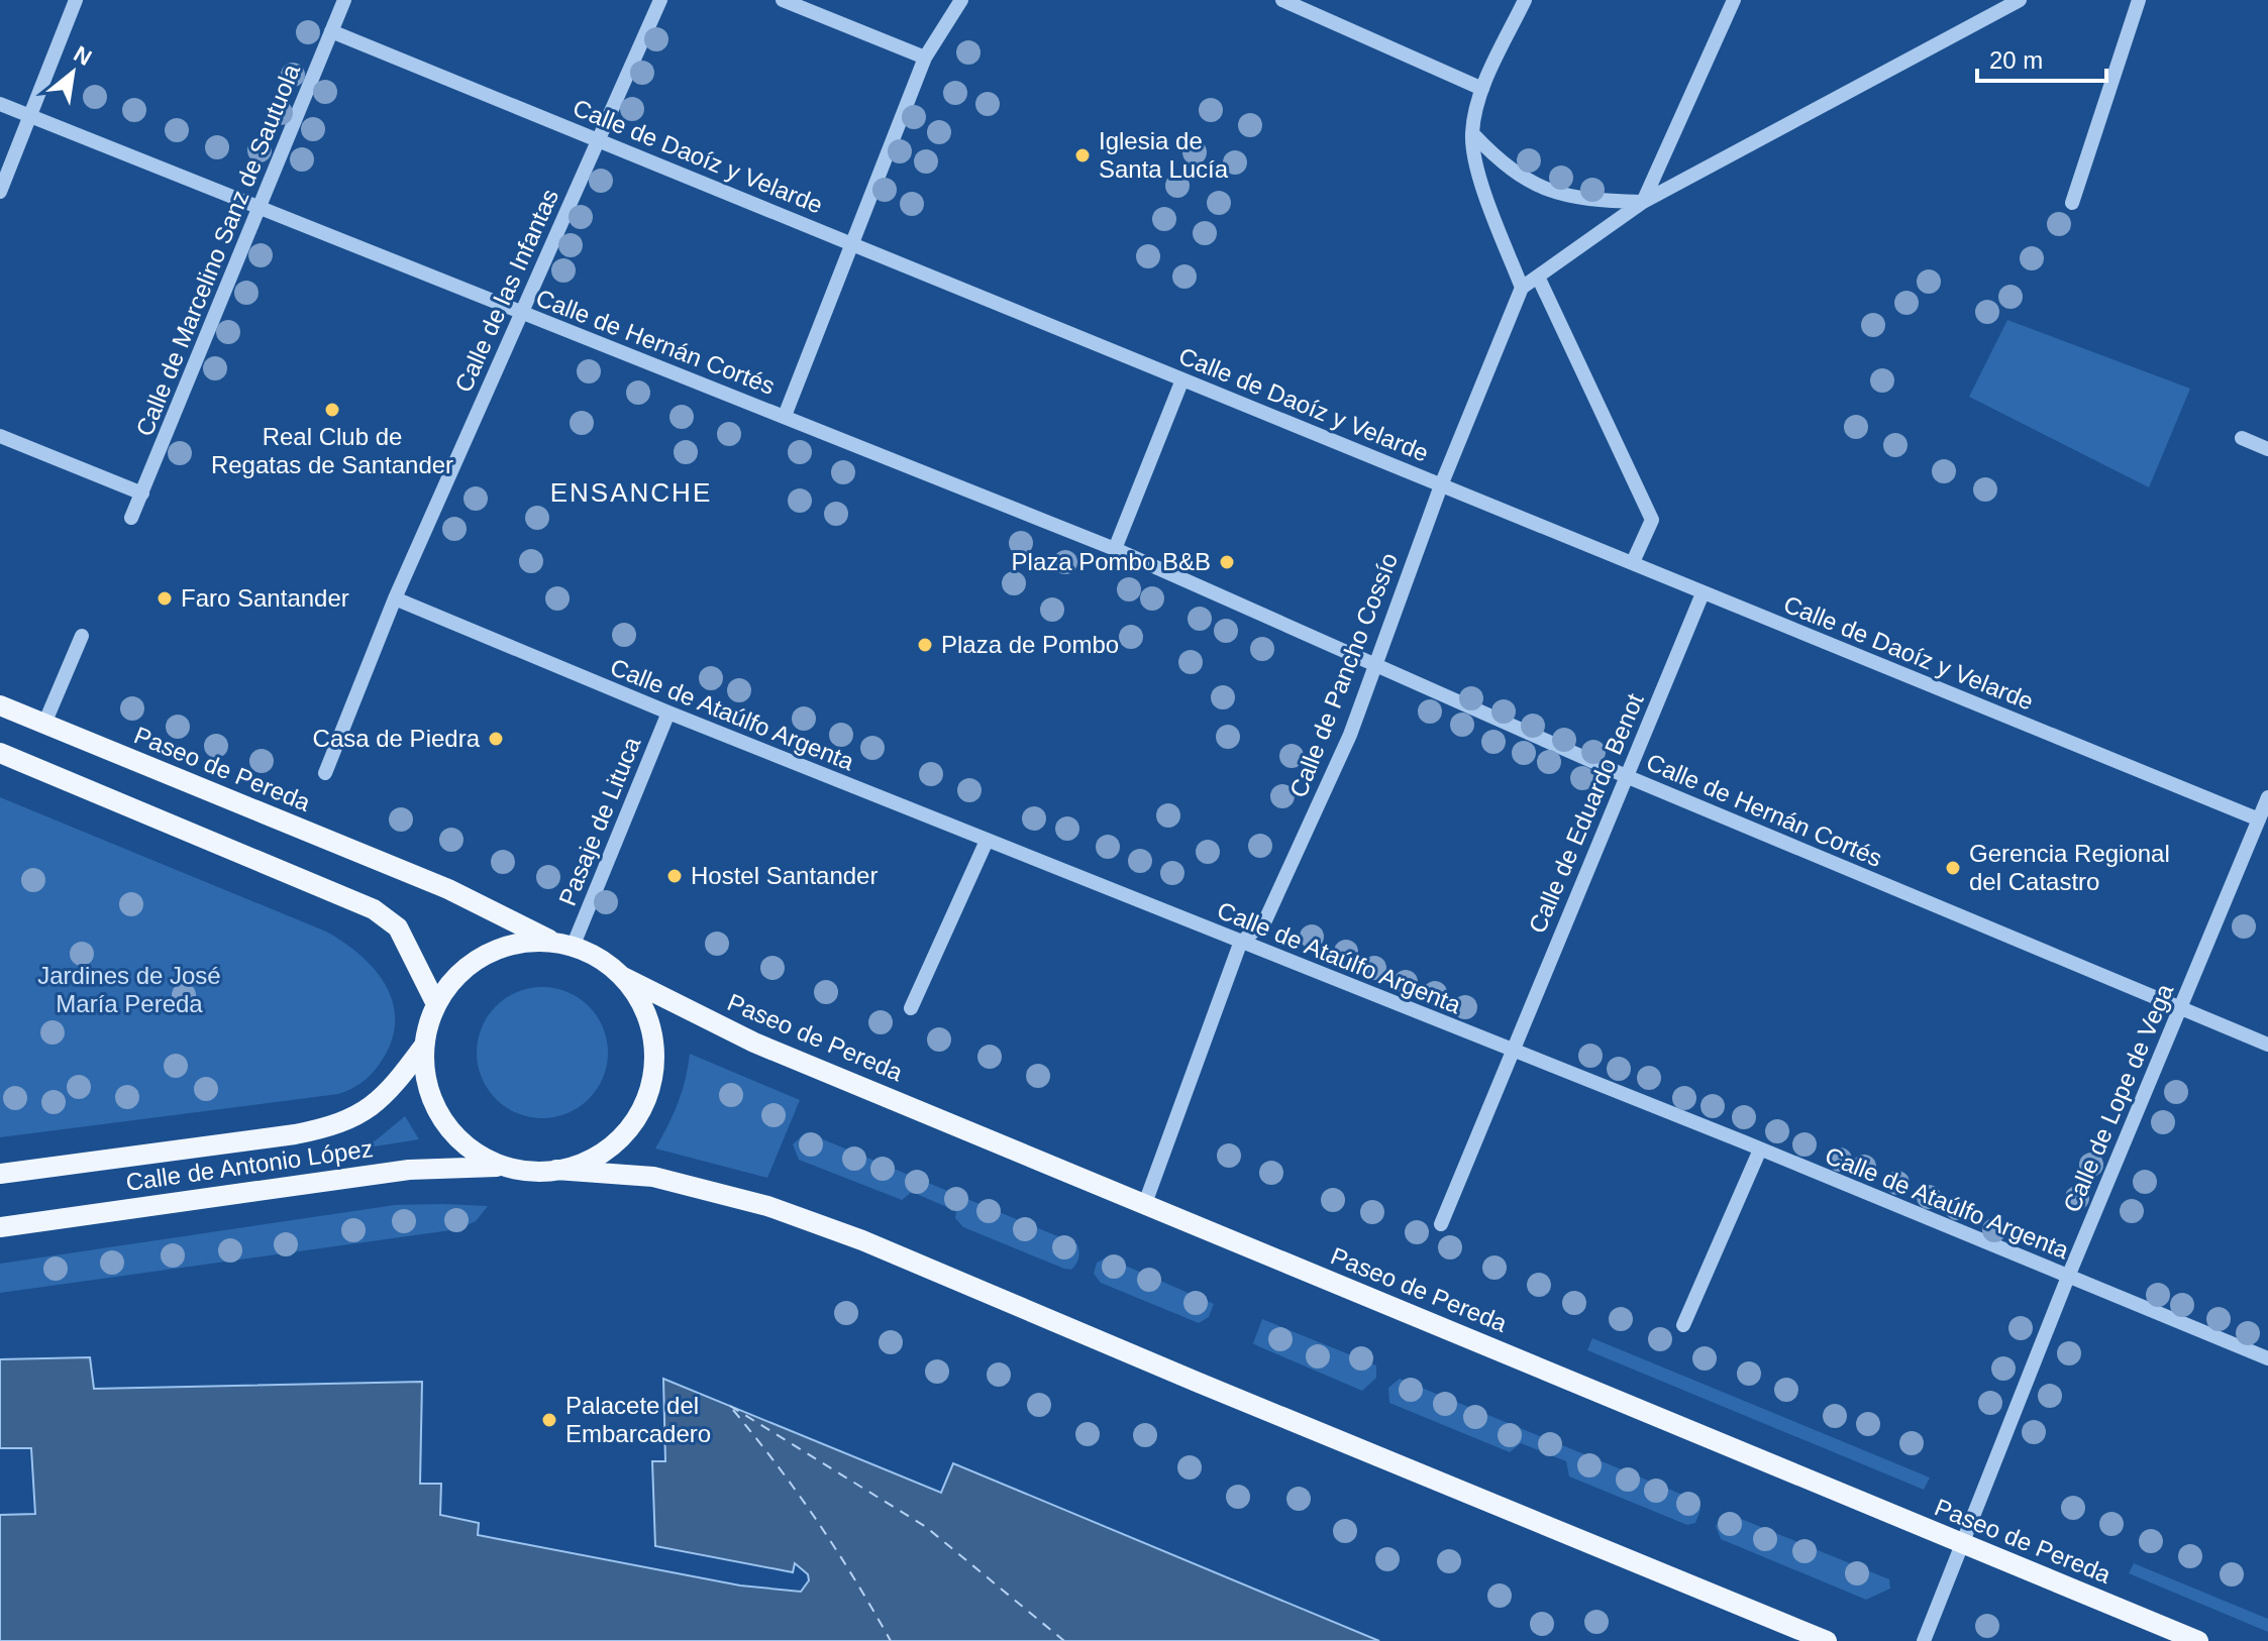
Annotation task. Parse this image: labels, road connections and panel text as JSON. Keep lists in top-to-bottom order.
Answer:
{
  "streets": {
    "main road": ["Paseo de Pereda", "Calle de Antonio López"],
    "street": [
      "Calle de Daoíz y Velarde",
      "Calle de Marcelino Sanz de Sautuola",
      "Calle de las Infantas",
      "Calle de Hernán Cortés",
      "Calle de Pancho Cossío",
      "Calle de Ataúlfo Argenta",
      "Calle de Eduardo Benot",
      "Pasaje de Lituca",
      "Calle de Lope de Vega"
    ]
  },
  "crossings": [
    ["Calle de Daoíz y Velarde", "Calle de Marcelino Sanz de Sautuola"],
    ["Calle de Daoíz y Velarde", "Calle de las Infantas"],
    ["Calle de Daoíz y Velarde", "Calle de Pancho Cossío"],
    ["Calle de Daoíz y Velarde", "Calle de Eduardo Benot"],
    ["Calle de Daoíz y Velarde", "Calle de Lope de Vega"],
    ["Calle de Marcelino Sanz de Sautuola", "Calle de Hernán Cortés"],
    ["Calle de las Infantas", "Calle de Hernán Cortés"],
    ["Calle de las Infantas", "Calle de Ataúlfo Argenta"],
    ["Calle de Hernán Cortés", "Calle de Pancho Cossío"],
    ["Calle de Hernán Cortés", "Calle de Eduardo Benot"],
    ["Calle de Hernán Cortés", "Calle de Lope de Vega"],
    ["Calle de Pancho Cossío", "Calle de Ataúlfo Argenta"],
    ["Calle de Pancho Cossío", "Paseo de Pereda"],
    ["Calle de Ataúlfo Argenta", "Calle de Eduardo Benot"],
    ["Calle de Ataúlfo Argenta", "Pasaje de Lituca"],
    ["Calle de Ataúlfo Argenta", "Calle de Lope de Vega"],
    ["Paseo de Pereda", "Pasaje de Lituca"],
    ["Paseo de Pereda", "Calle de Lope de Vega"],
    ["Paseo de Pereda", "Calle de Antonio López"],
    ["Pasaje de Lituca", "Calle de Antonio López"]
  ],
  "districts": ["ENSANCHE"],
  "parks": ["Jardines de José María Pereda"],
  "places": [
    "Iglesia de Santa Lucía",
    "Real Club de Regatas de Santander",
    "Plaza Pombo B&B",
    "Faro Santander",
    "Plaza de Pombo",
    "Casa de Piedra",
    "Gerencia Regional del Catastro",
    "Hostel Santander",
    "Palacete del Embarcadero"
  ],
  "scale_bar": "20 m",
  "north": "top right"
}
